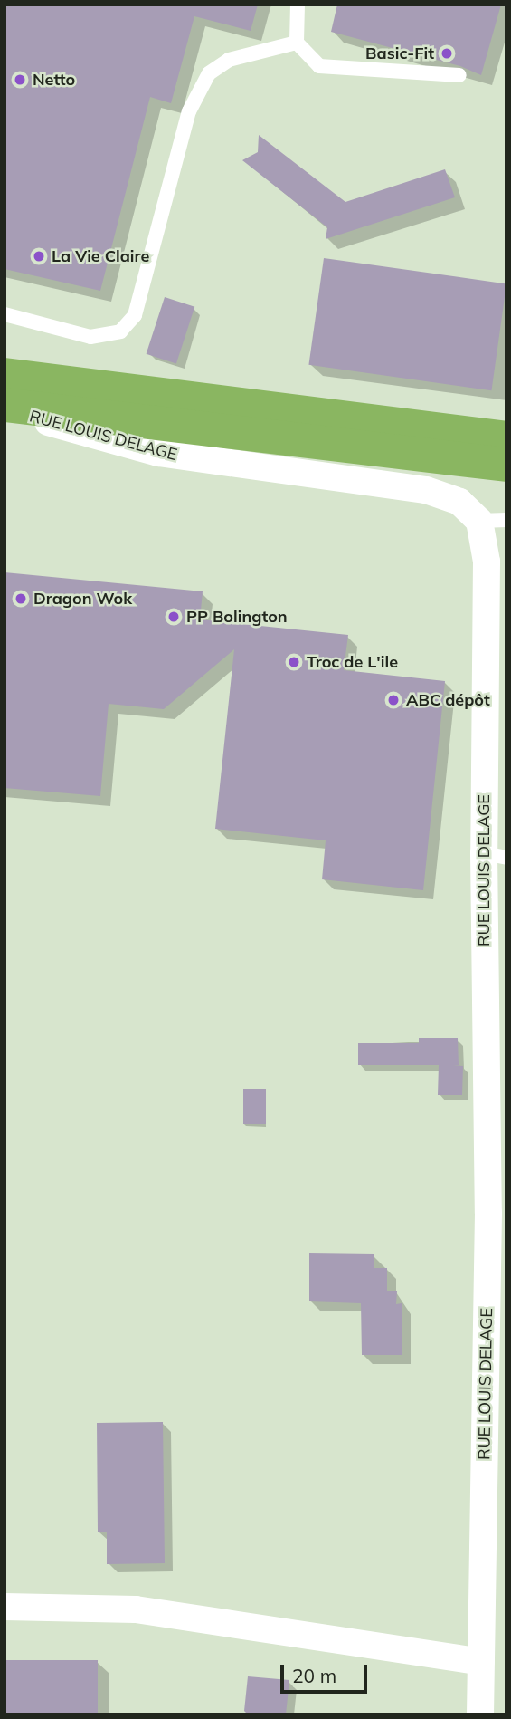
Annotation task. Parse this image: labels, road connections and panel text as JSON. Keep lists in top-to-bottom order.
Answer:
{
  "streets": {
    "street": ["RUE LOUIS DELAGE"]
  },
  "places": [
    "Basic-Fit",
    "Netto",
    "La Vie Claire",
    "Dragon Wok",
    "PP Bolington",
    "Troc de L'ile",
    "ABC dépôt"
  ],
  "scale_bar": "20 m"
}
